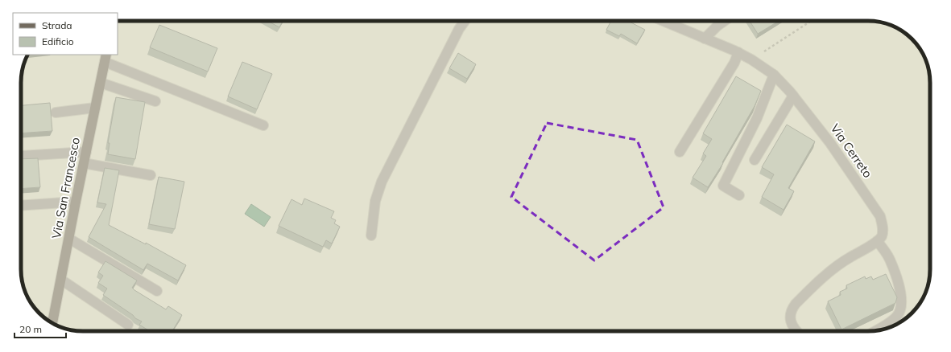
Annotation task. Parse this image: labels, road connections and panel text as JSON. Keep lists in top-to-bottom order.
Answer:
{
  "streets": {
    "main road": ["Via San Francesco"],
    "street": ["Via Cerreto"]
  },
  "legend": ["Strada", "Edificio"],
  "scale_bar": "20 m"
}
